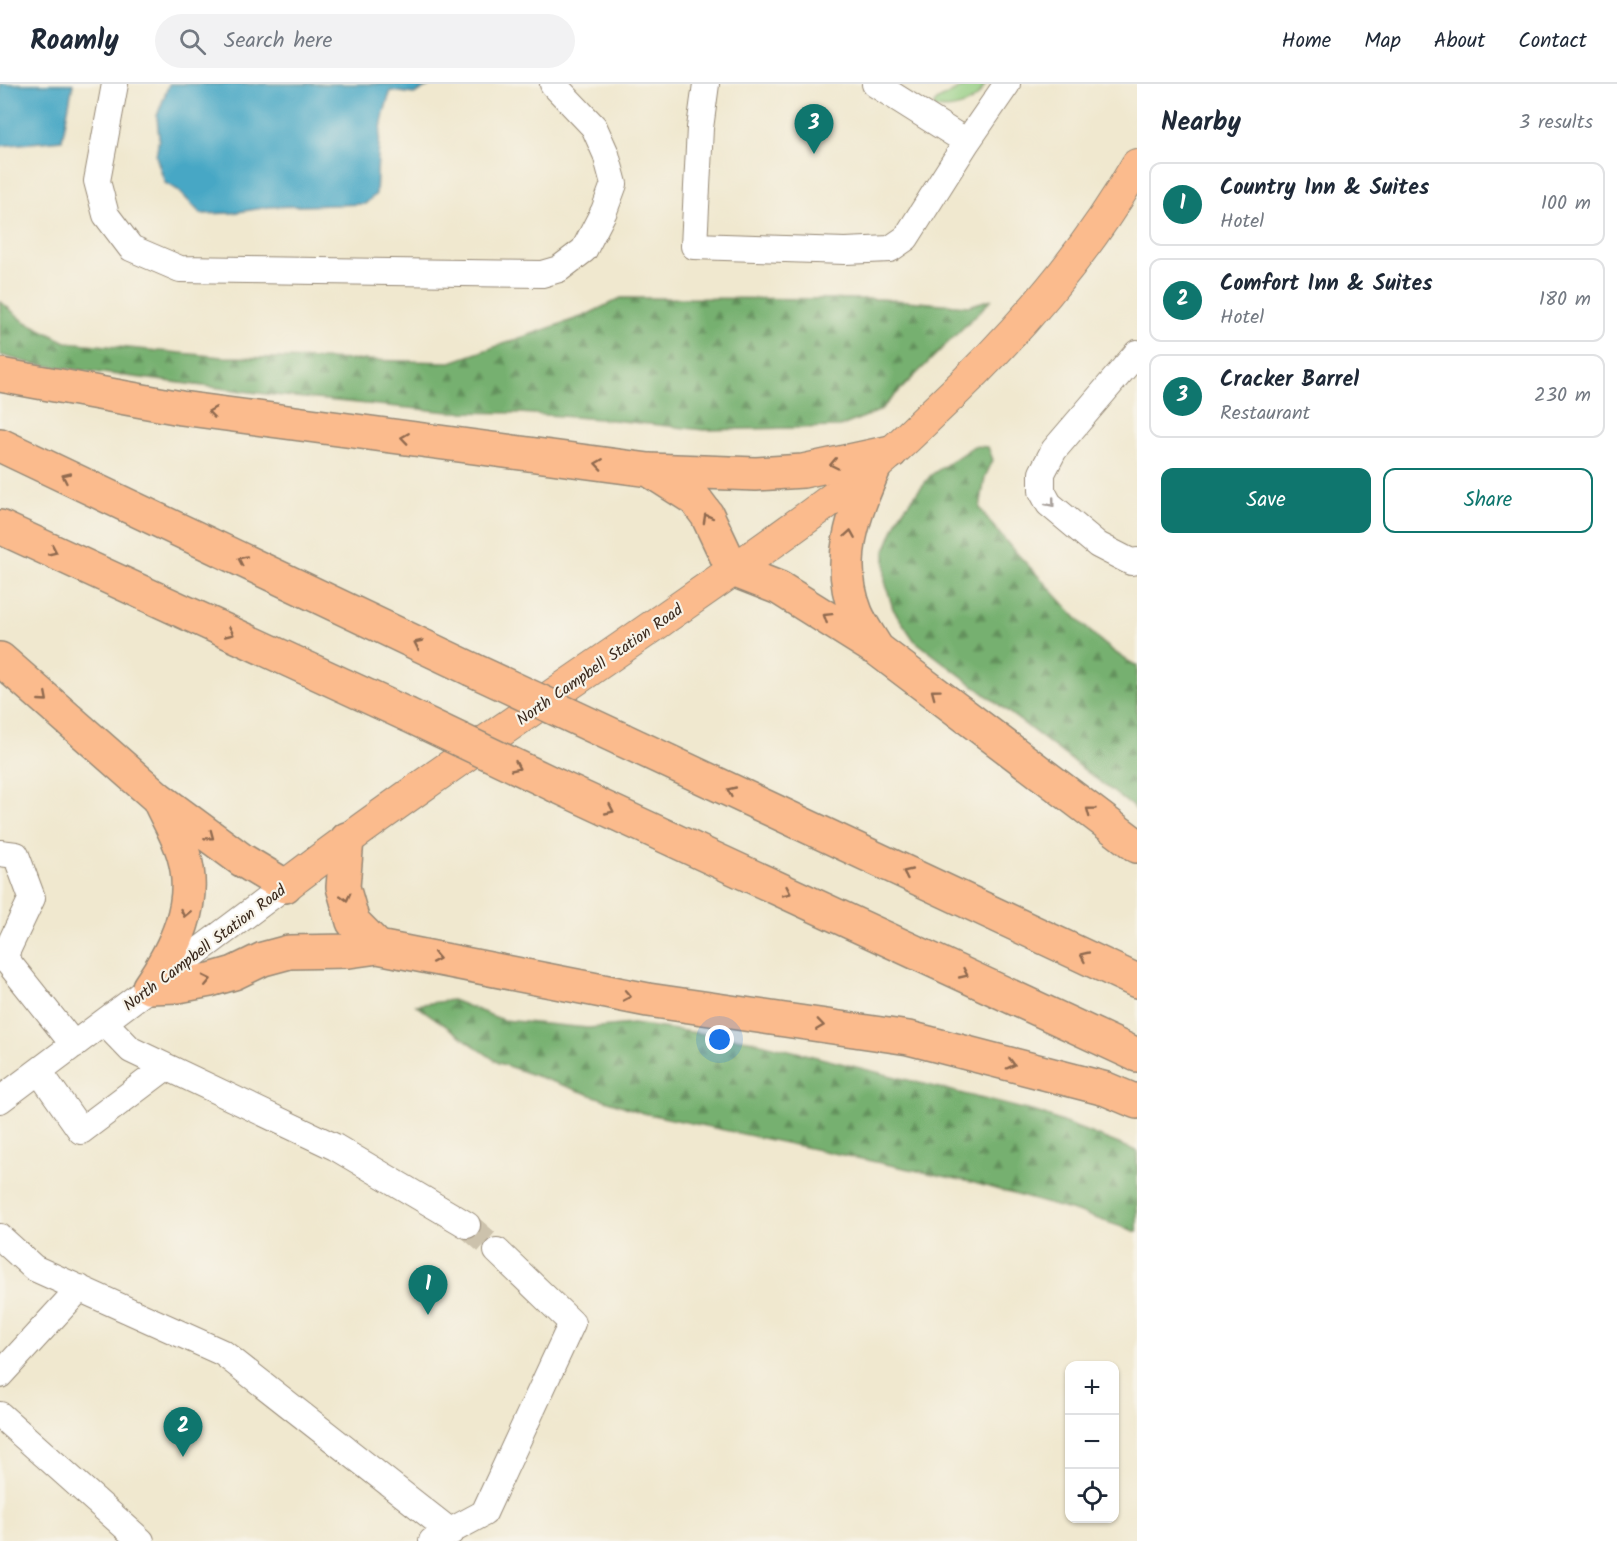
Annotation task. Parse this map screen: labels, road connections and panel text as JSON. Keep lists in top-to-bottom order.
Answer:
{
  "streets": {
    "main road": ["North Campbell Station Road"]
  },
  "page": {
    "header": "Roamly",
    "search": "Search here",
    "nav": [
      "Home",
      "Map",
      "About",
      "Contact"
    ],
    "heading": ["Nearby", "3 results"],
    "pins": ["3", "1", "2"],
    "list": [
      {
        "mark": "1",
        "name": "Country Inn & Suites",
        "note": "Hotel",
        "value": "100 m"
      },
      {
        "mark": "2",
        "name": "Comfort Inn & Suites",
        "note": "Hotel",
        "value": "180 m"
      },
      {
        "mark": "3",
        "name": "Cracker Barrel",
        "note": "Restaurant",
        "value": "230 m"
      }
    ],
    "buttons": ["Save", "Share"],
    "map_buttons": ["+", "−"]
  }
}
